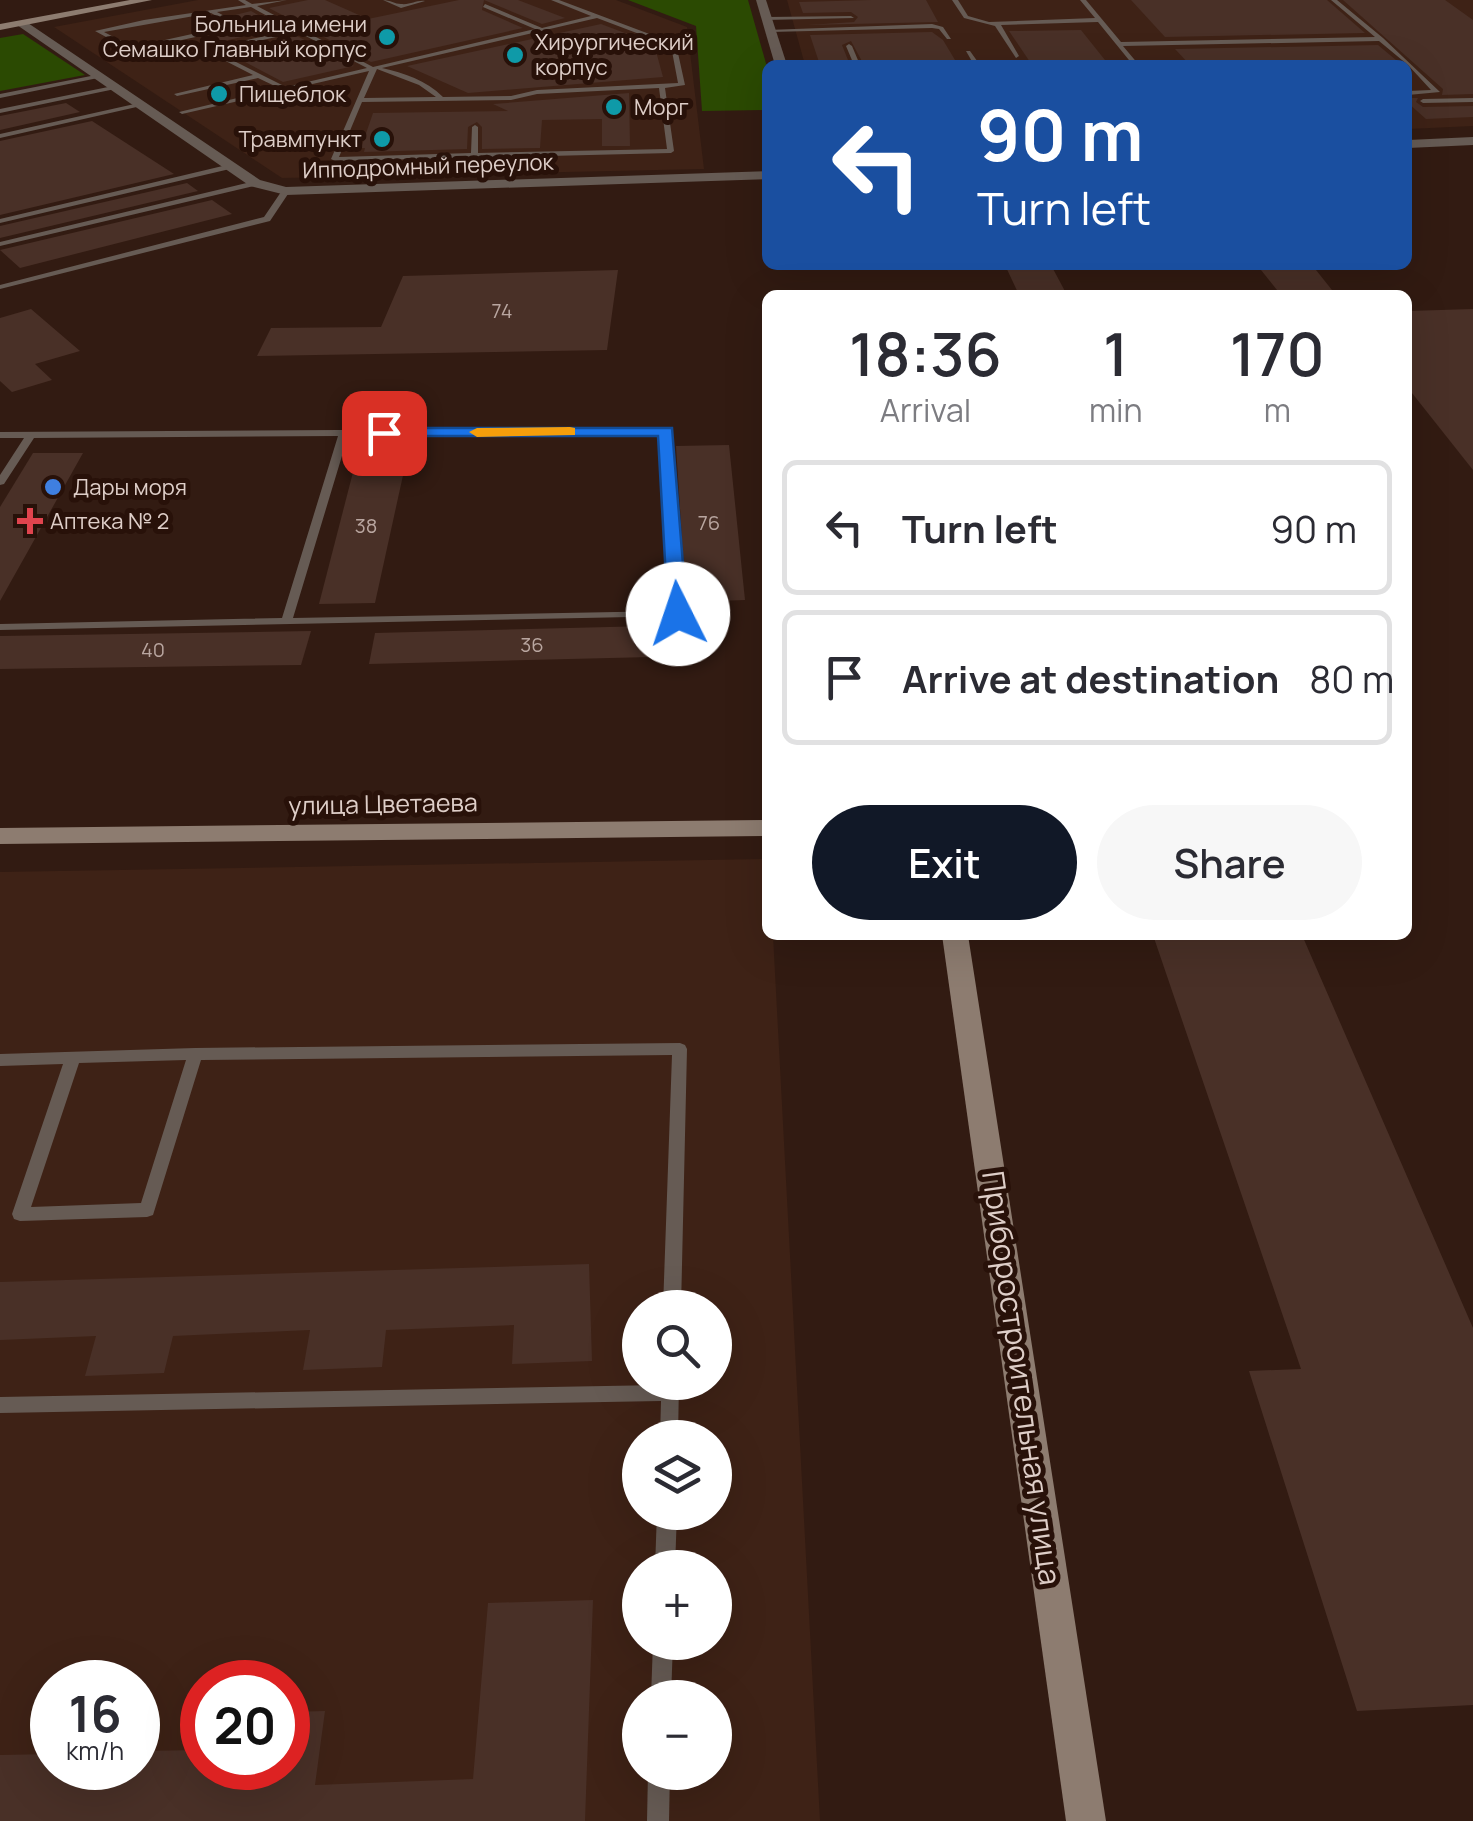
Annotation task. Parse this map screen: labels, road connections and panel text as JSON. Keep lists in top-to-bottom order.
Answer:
{
  "streets": {
    "main road": ["улица Цветаева", "Приборостроительная улица"],
    "street": ["Ипподромный переулок"]
  },
  "places": {
    "other": [
      "Больница имени Семашко Главный корпус",
      "Хирургический корпус",
      "Пищеблок",
      "Морг",
      "Травмпункт",
      "Дары моря"
    ],
    "health": ["Аптека № 2"]
  },
  "house_numbers": [
    "74",
    "76",
    "38",
    "36",
    "40"
  ],
  "page": {
    "turn": ["90 m", "Turn left"],
    "eta": [
      "18:36",
      "Arrival",
      "1",
      "min",
      "170",
      "m"
    ],
    "list": [
      {
        "name": "Turn left",
        "value": "90 m"
      },
      {
        "name": "Arrive at destination",
        "value": "80 m"
      }
    ],
    "buttons": ["Exit", "Share"],
    "map_buttons": ["+", "−"],
    "speed": "16 km/h",
    "limit": "20"
  }
}
